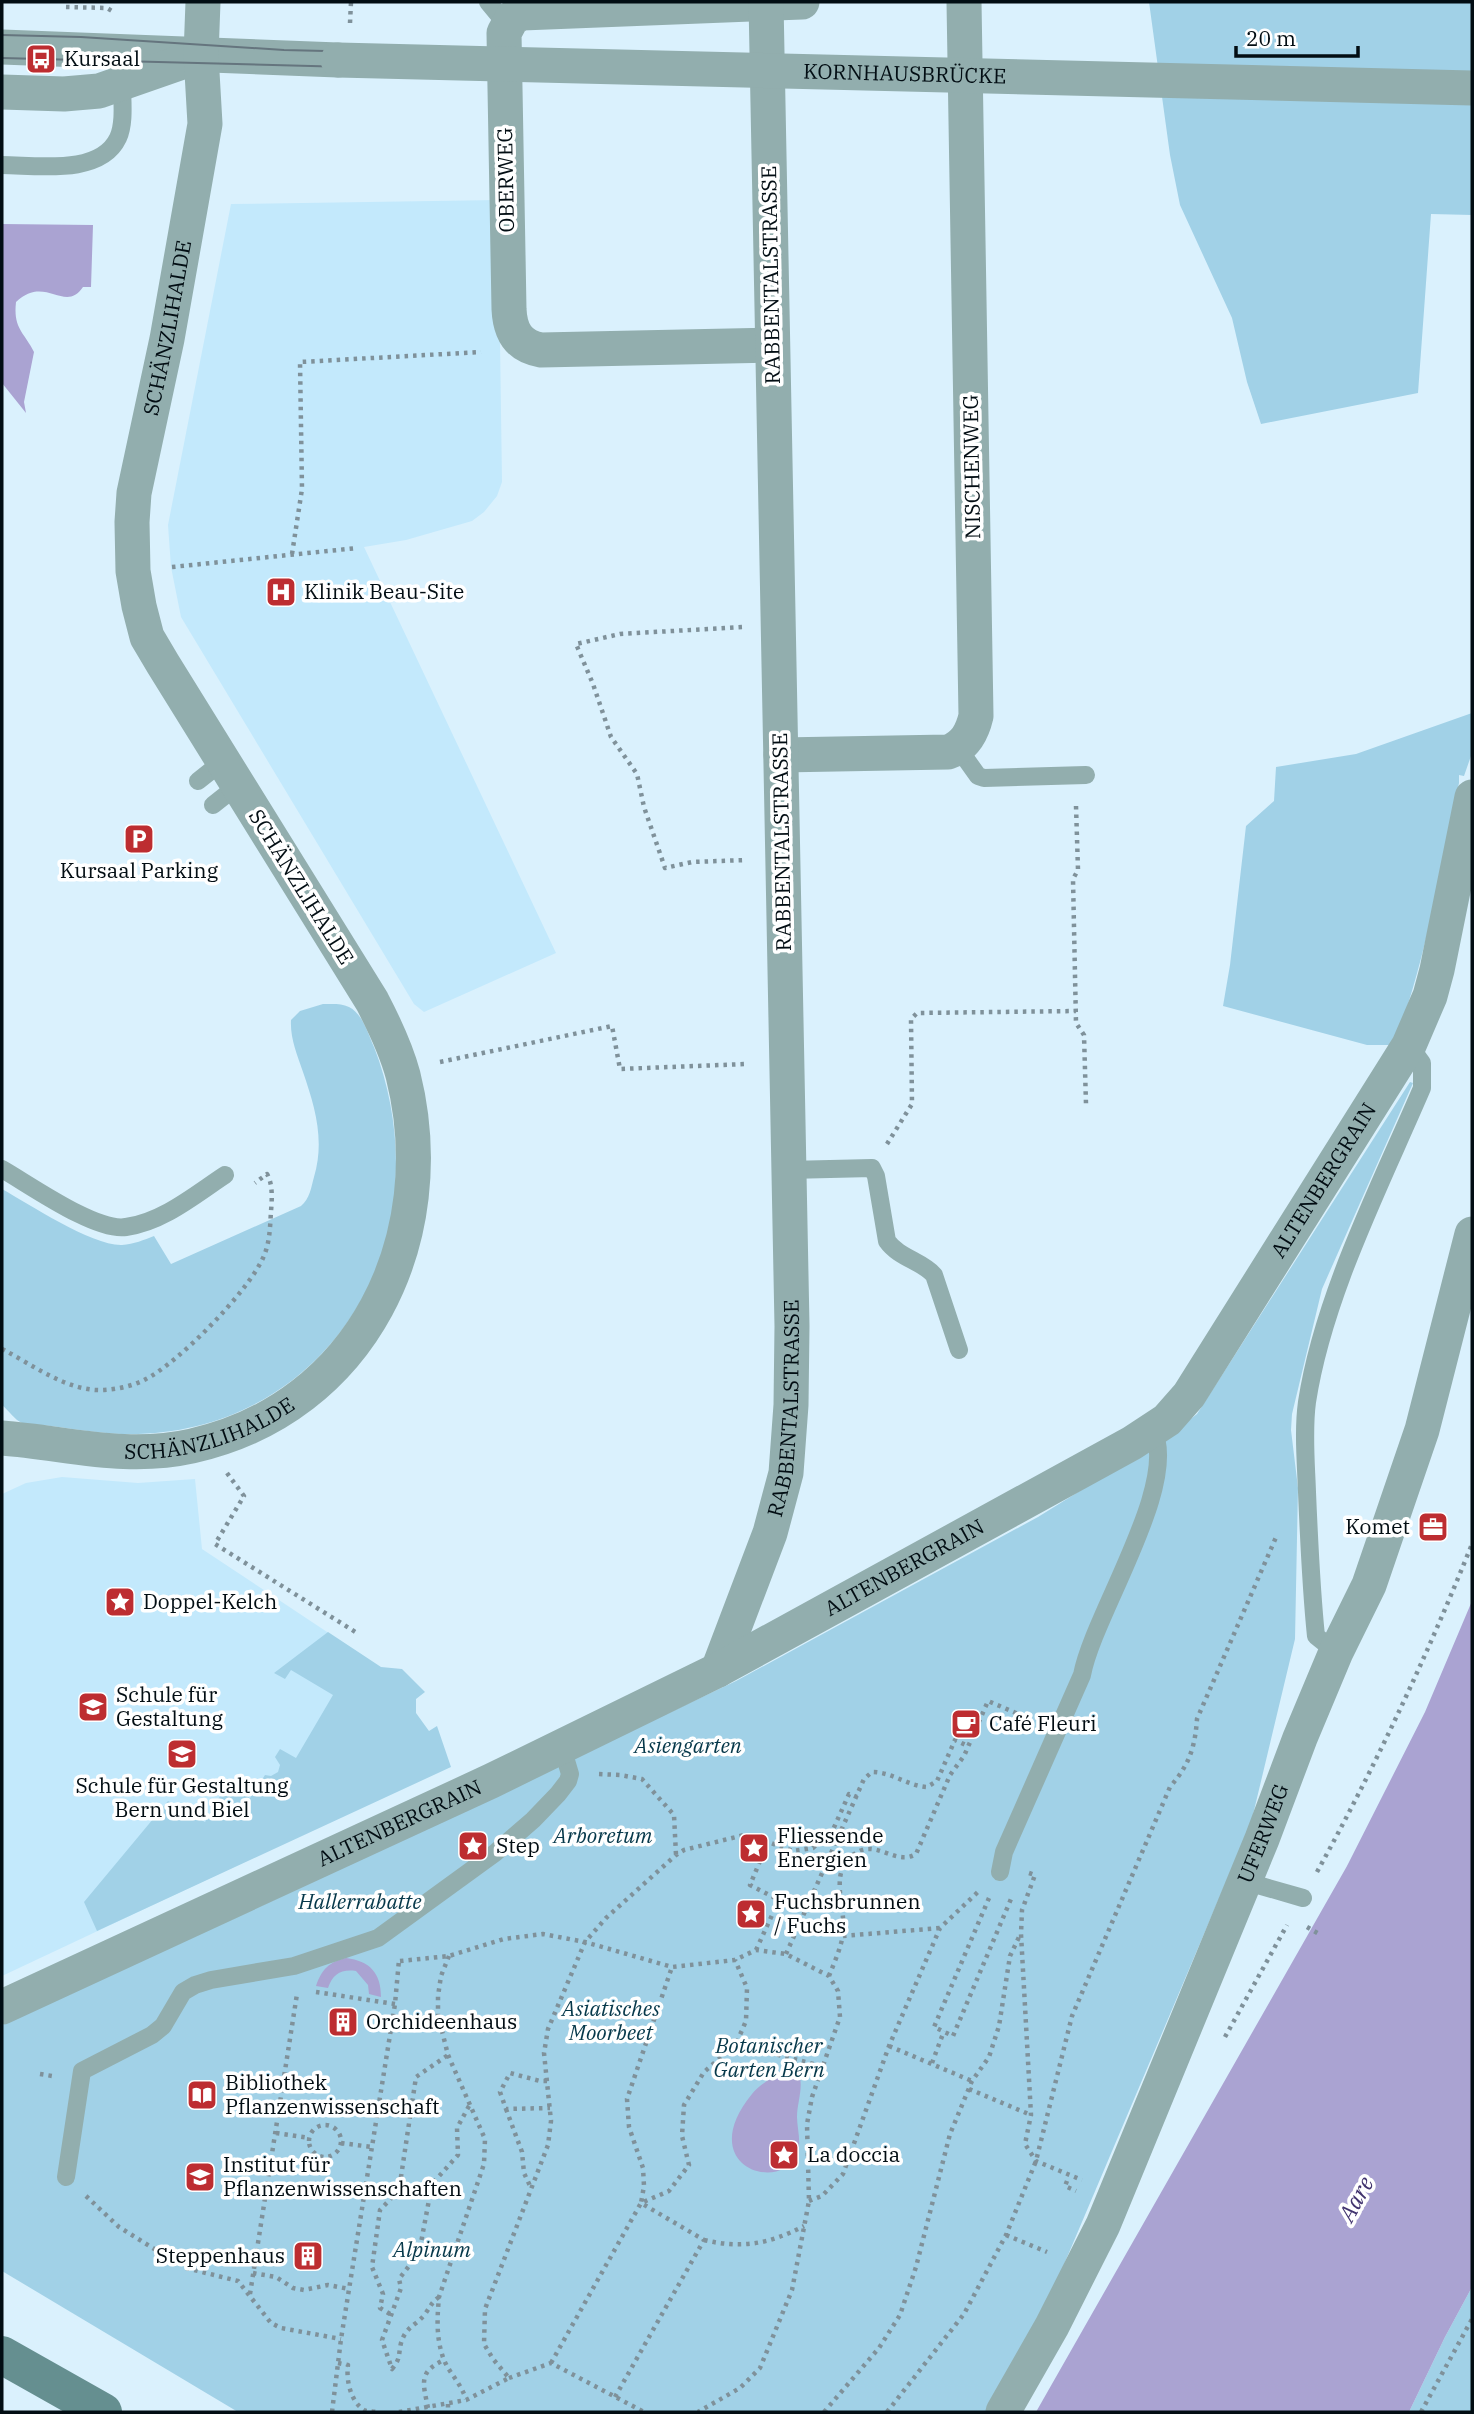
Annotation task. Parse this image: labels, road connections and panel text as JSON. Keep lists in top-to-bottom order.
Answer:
{
  "streets": {
    "street": [
      "KORNHAUSBRÜCKE",
      "OBERWEG",
      "RABBENTALSTRASSE",
      "SCHÄNZLIHALDE",
      "NISCHENWEG",
      "ALTENBERGRAIN",
      "UFERWEG"
    ]
  },
  "crossings": [
    ["KORNHAUSBRÜCKE", "SCHÄNZLIHALDE"],
    ["OBERWEG", "RABBENTALSTRASSE"],
    ["RABBENTALSTRASSE", "ALTENBERGRAIN"]
  ],
  "water": ["Aare"],
  "parks": [
    "Asiengarten",
    "Arboretum",
    "Hallerrabatte",
    "Asiatisches Moorbeet",
    "Botanischer Garten Bern",
    "Alpinum"
  ],
  "places": {
    "bus stop": ["Kursaal"],
    "hospital": ["Klinik Beau-Site"],
    "parking": ["Kursaal Parking"],
    "office": ["Komet"],
    "place": [
      "Doppel-Kelch",
      "Step",
      "Fliessende Energien",
      "Fuchsbrunnen / Fuchs",
      "La doccia"
    ],
    "school or university": ["Schule für Gestaltung", "Schule für Gestaltung Bern und Biel", "Institut für Pflanzenwissenschaften"],
    "cafe": ["Café Fleuri"],
    "building": ["Orchideenhaus", "Steppenhaus"],
    "library": ["Bibliothek Pflanzenwissenschaft"]
  },
  "scale_bar": "20 m"
}
